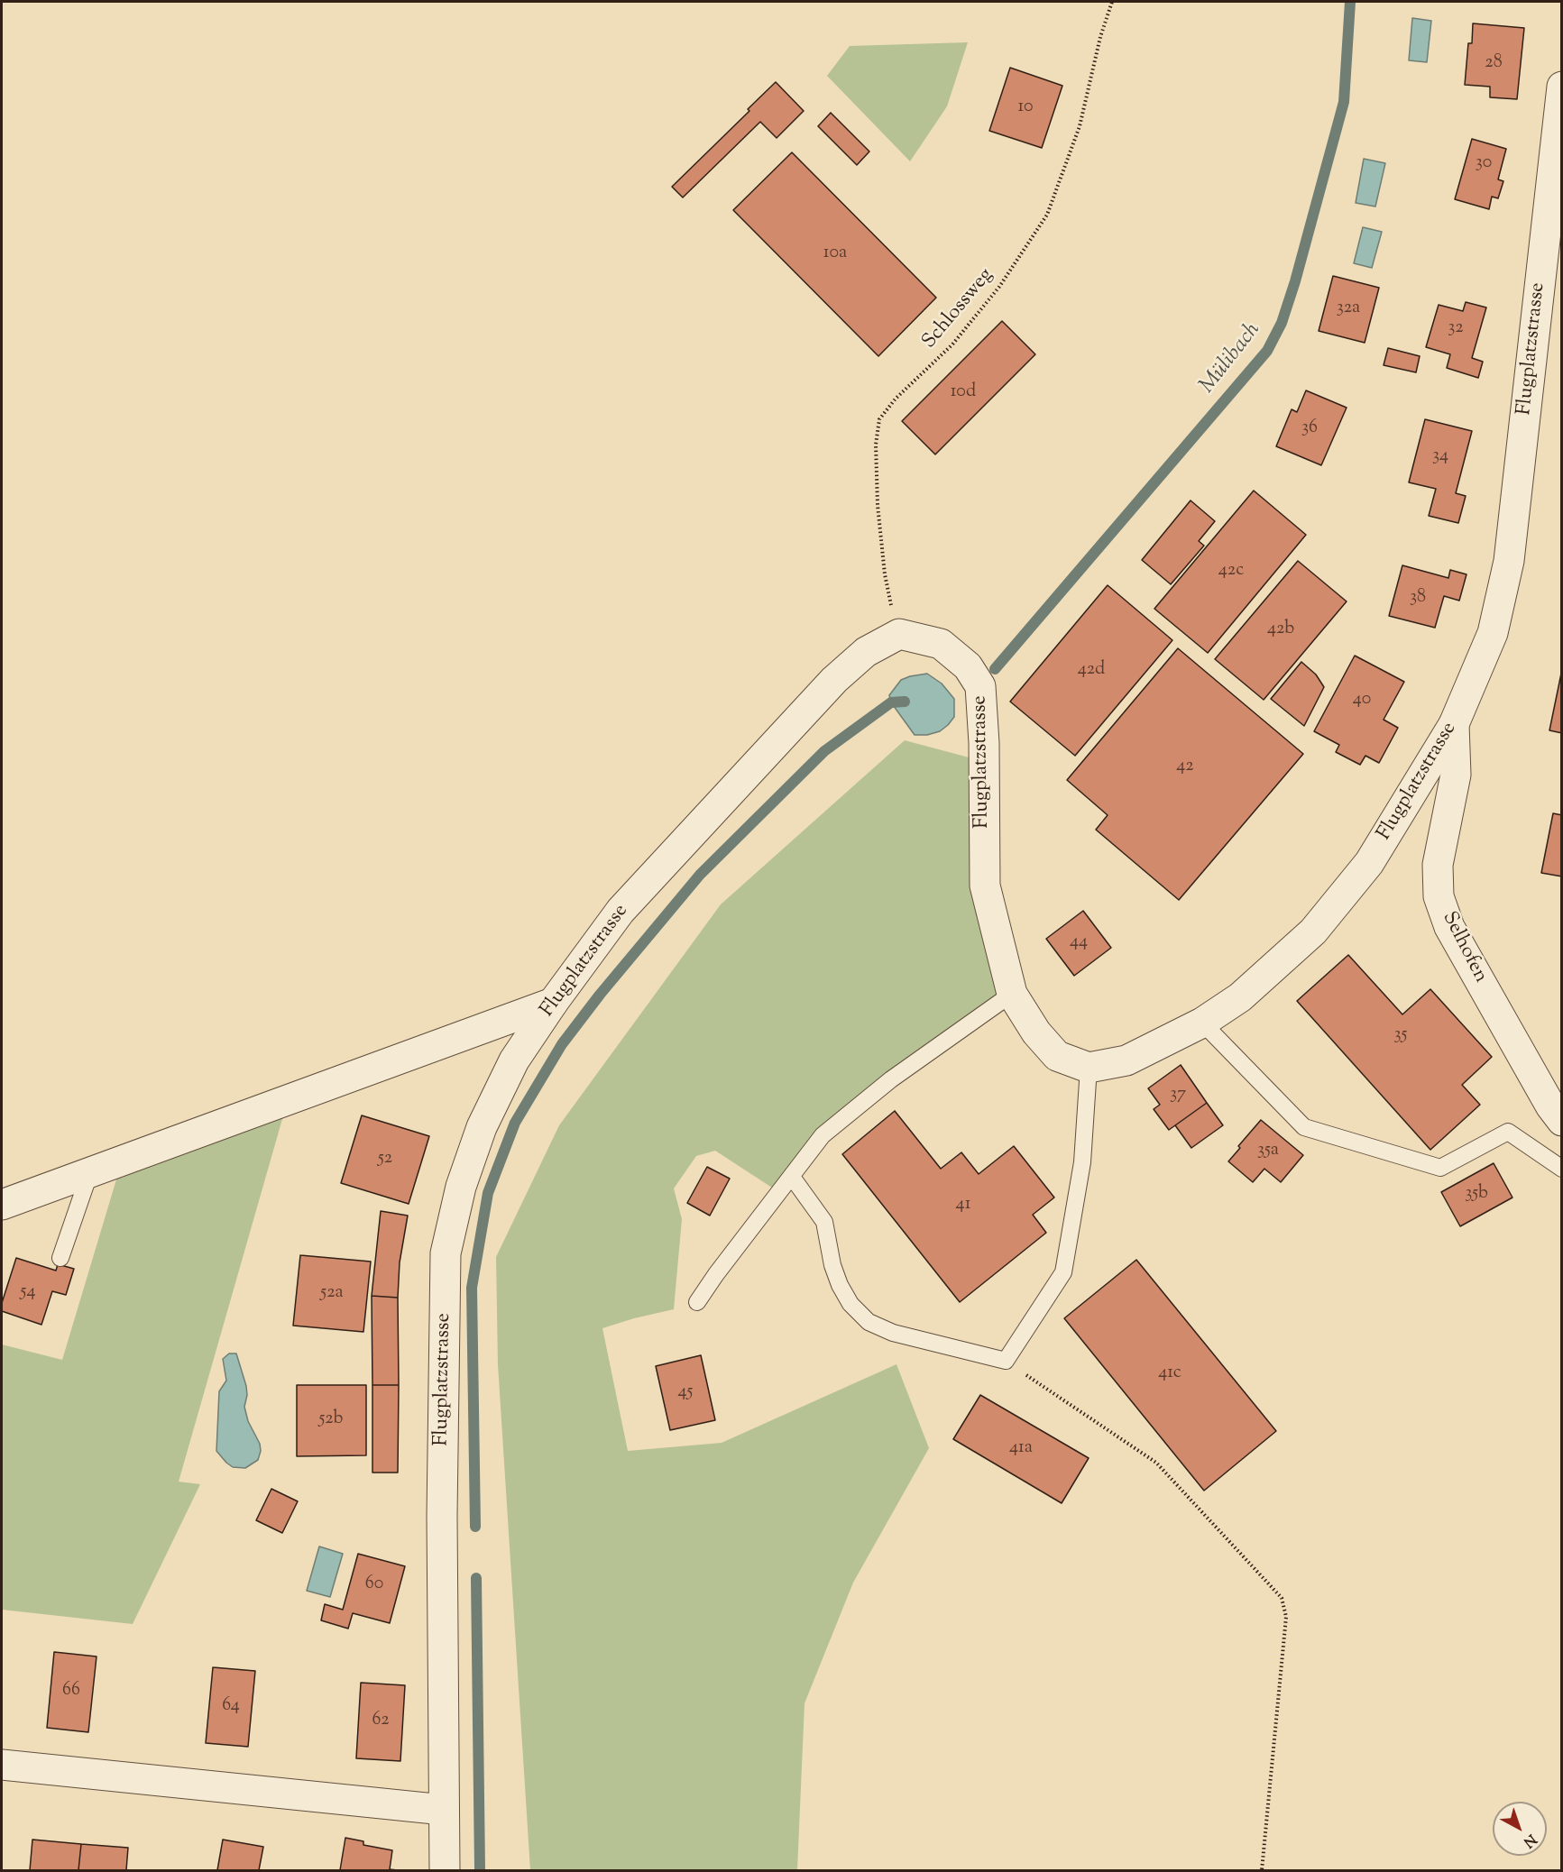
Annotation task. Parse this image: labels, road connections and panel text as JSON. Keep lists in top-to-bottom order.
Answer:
{
  "streets": {
    "street": ["Flugplatzstrasse", "Selhofen"],
    "path": ["Schlossweg"]
  },
  "crossings": [
    ["Schlossweg", "Flugplatzstrasse"],
    ["Flugplatzstrasse", "Selhofen"]
  ],
  "water": ["Mülibach"],
  "house_numbers": [
    "28",
    "10",
    "30",
    "10a",
    "32a",
    "32",
    "10d",
    "36",
    "34",
    "42c",
    "38",
    "42b",
    "42d",
    "40",
    "42",
    "44",
    "35",
    "37",
    "35a",
    "52",
    "35b",
    "41",
    "54",
    "52a",
    "41c",
    "45",
    "52b",
    "41a",
    "60",
    "66",
    "64",
    "62"
  ],
  "north": "bottom right"
}
